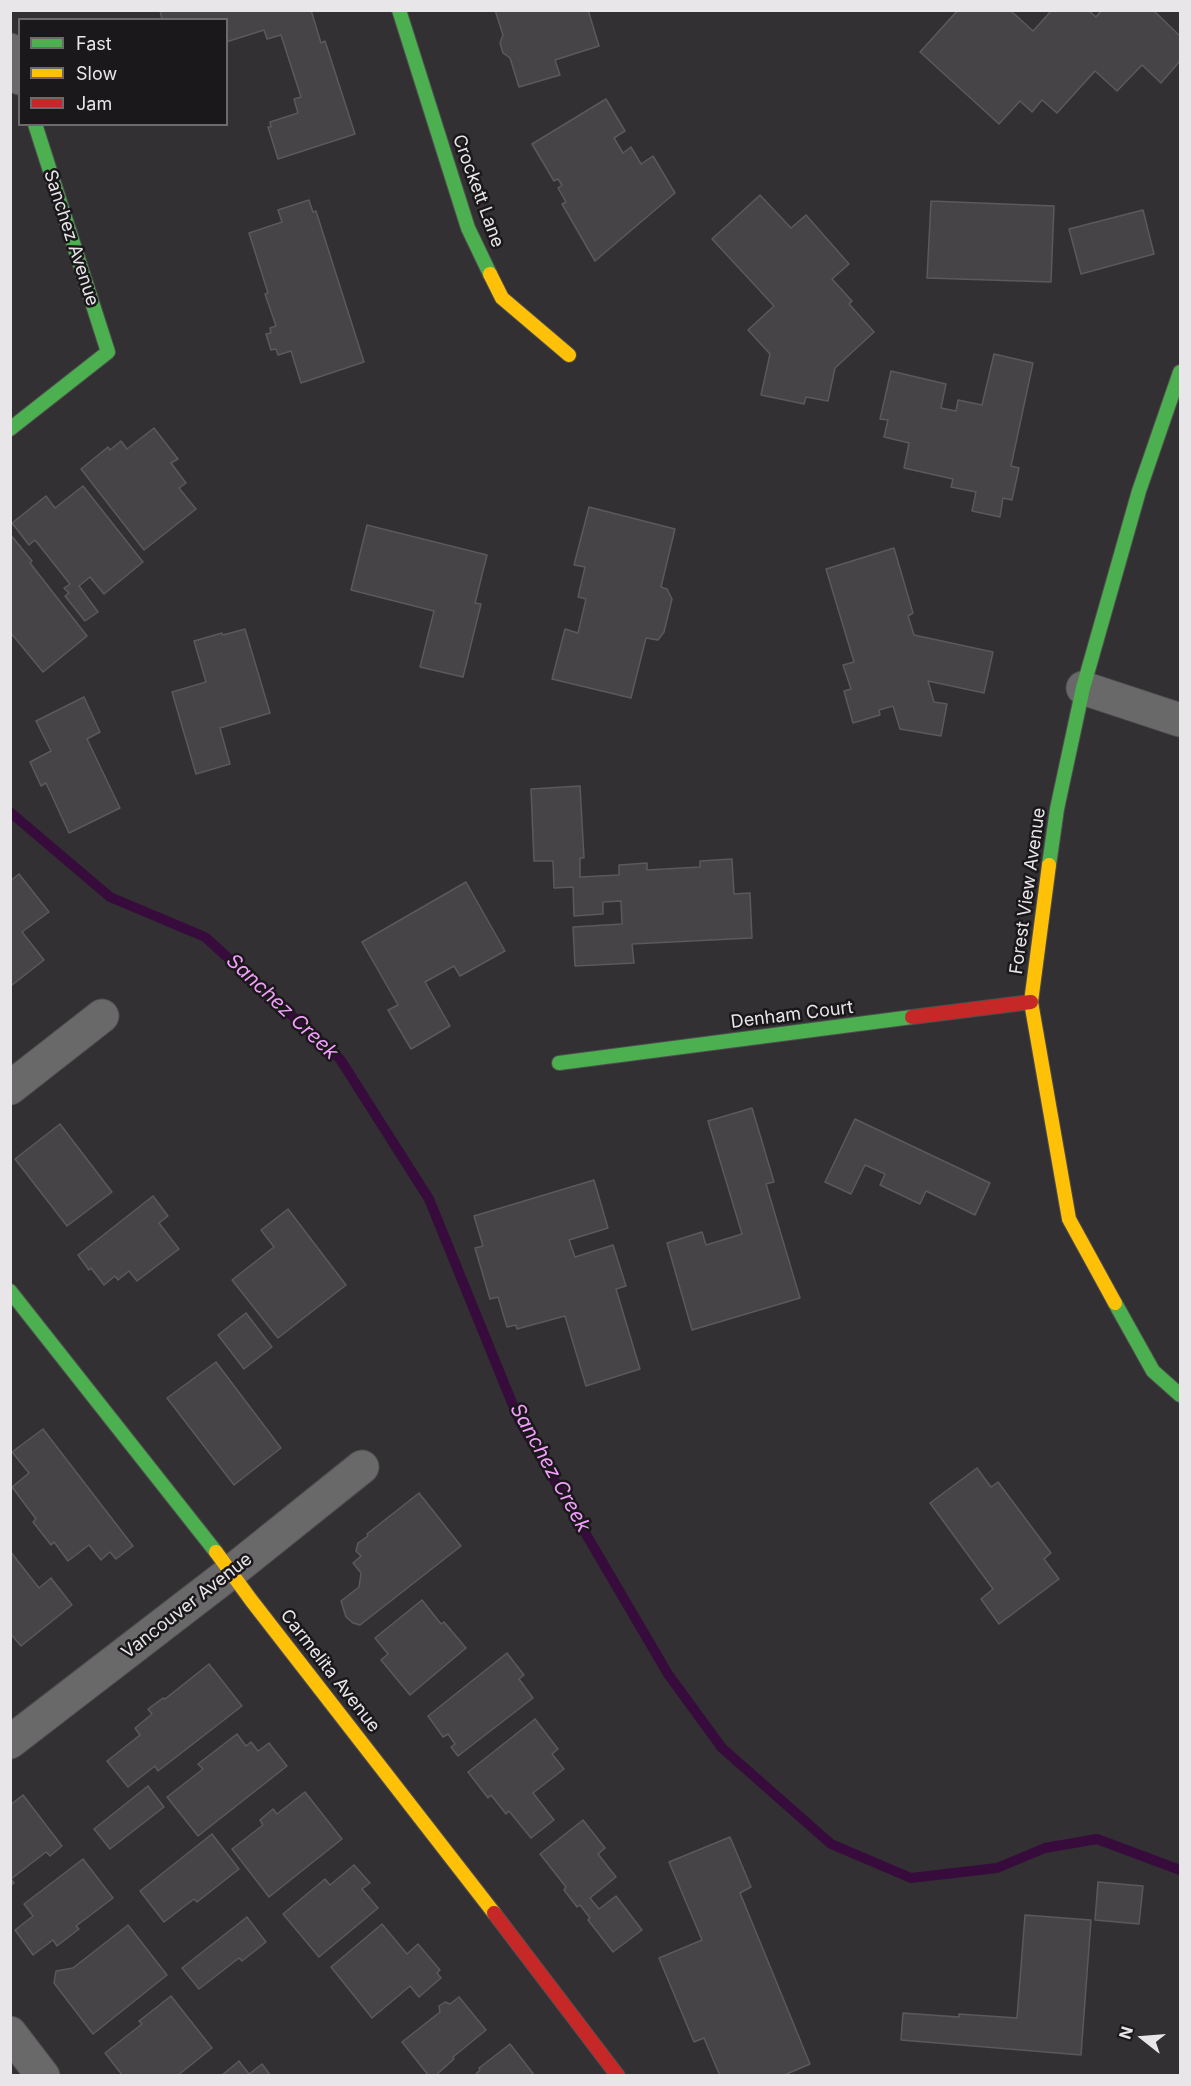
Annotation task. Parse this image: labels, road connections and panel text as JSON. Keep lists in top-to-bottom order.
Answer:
{
  "streets": {
    "street": [
      "Crockett Lane",
      "Sanchez Avenue",
      "Forest View Avenue",
      "Denham Court",
      "Vancouver Avenue",
      "Carmelita Avenue"
    ]
  },
  "crossings": [
    ["Forest View Avenue", "Denham Court"],
    ["Vancouver Avenue", "Carmelita Avenue"]
  ],
  "water": ["Sanchez Creek"],
  "legend": ["Fast", "Slow", "Jam"],
  "north": "left"
}
